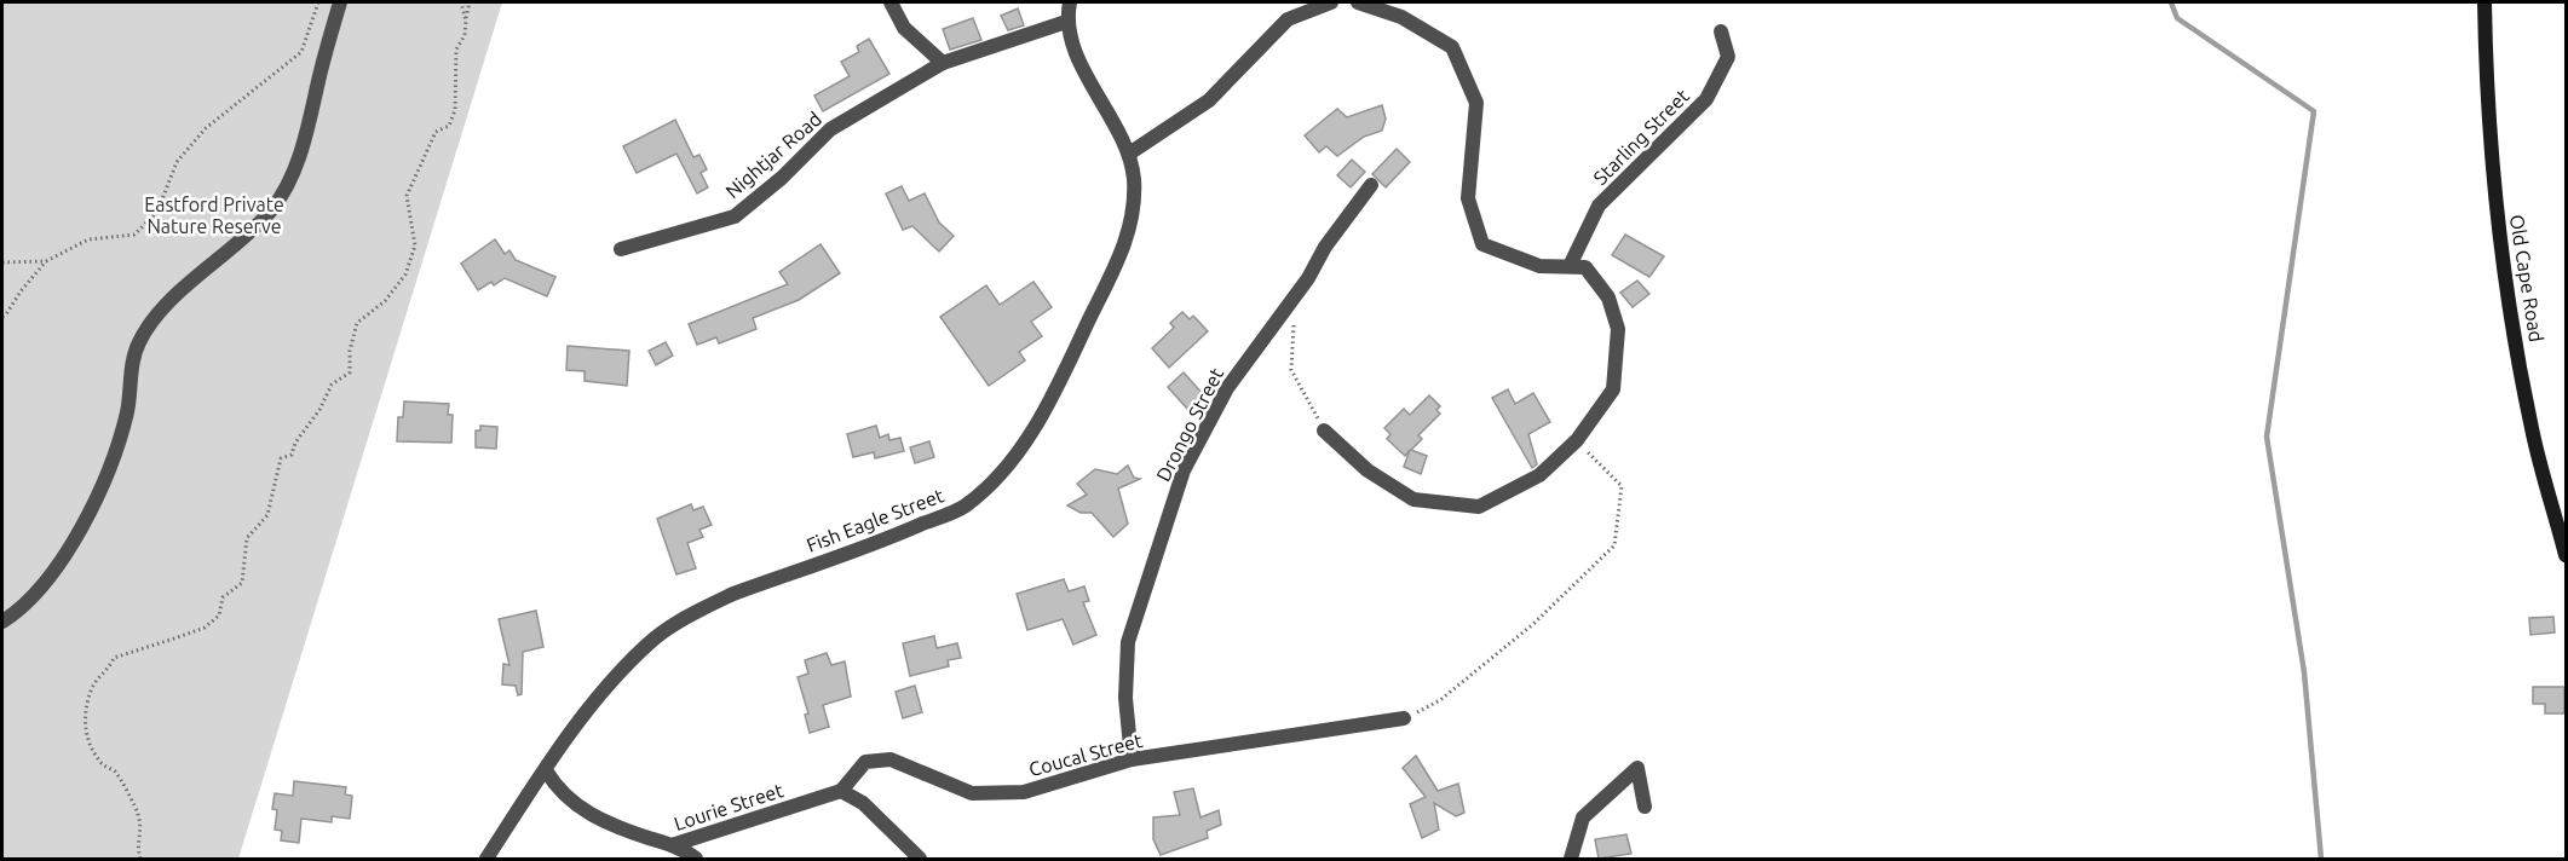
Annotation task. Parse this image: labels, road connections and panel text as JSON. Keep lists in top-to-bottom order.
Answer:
{
  "streets": {
    "street": [
      "Starling Street",
      "Nightjar Road",
      "Old Cape Road",
      "Drongo Street",
      "Fish Eagle Street",
      "Coucal Street",
      "Lourie Street"
    ]
  },
  "crossings": [
    ["Nightjar Road", "Fish Eagle Street"],
    ["Drongo Street", "Coucal Street"],
    ["Fish Eagle Street", "Lourie Street"],
    ["Coucal Street", "Lourie Street"]
  ],
  "parks": ["Eastford Private Nature Reserve"]
}
